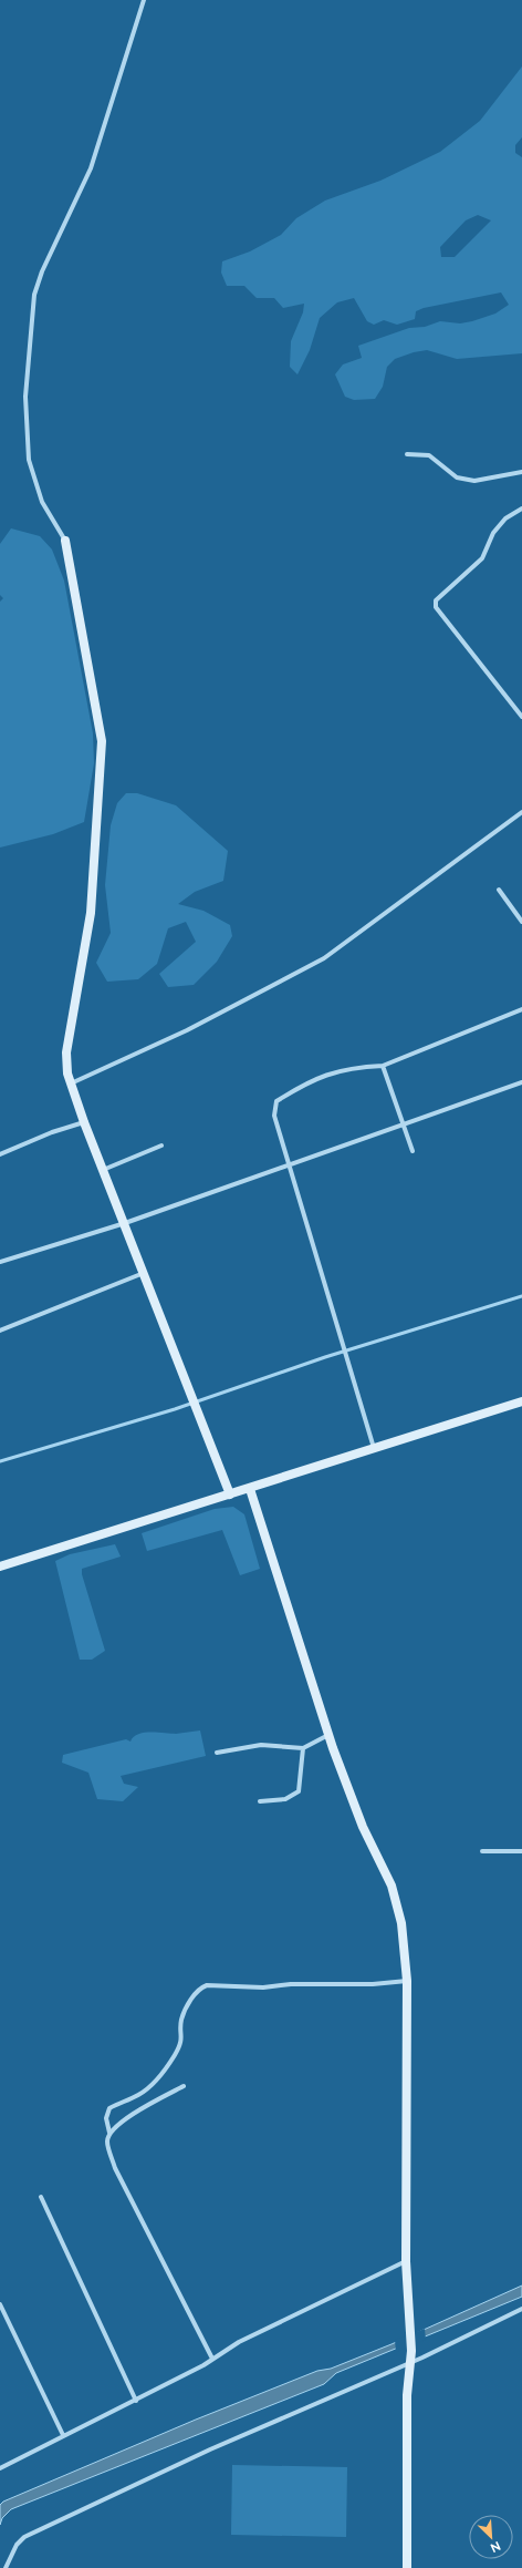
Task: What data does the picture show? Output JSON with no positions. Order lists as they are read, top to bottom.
{
  "north": "bottom right"
}
